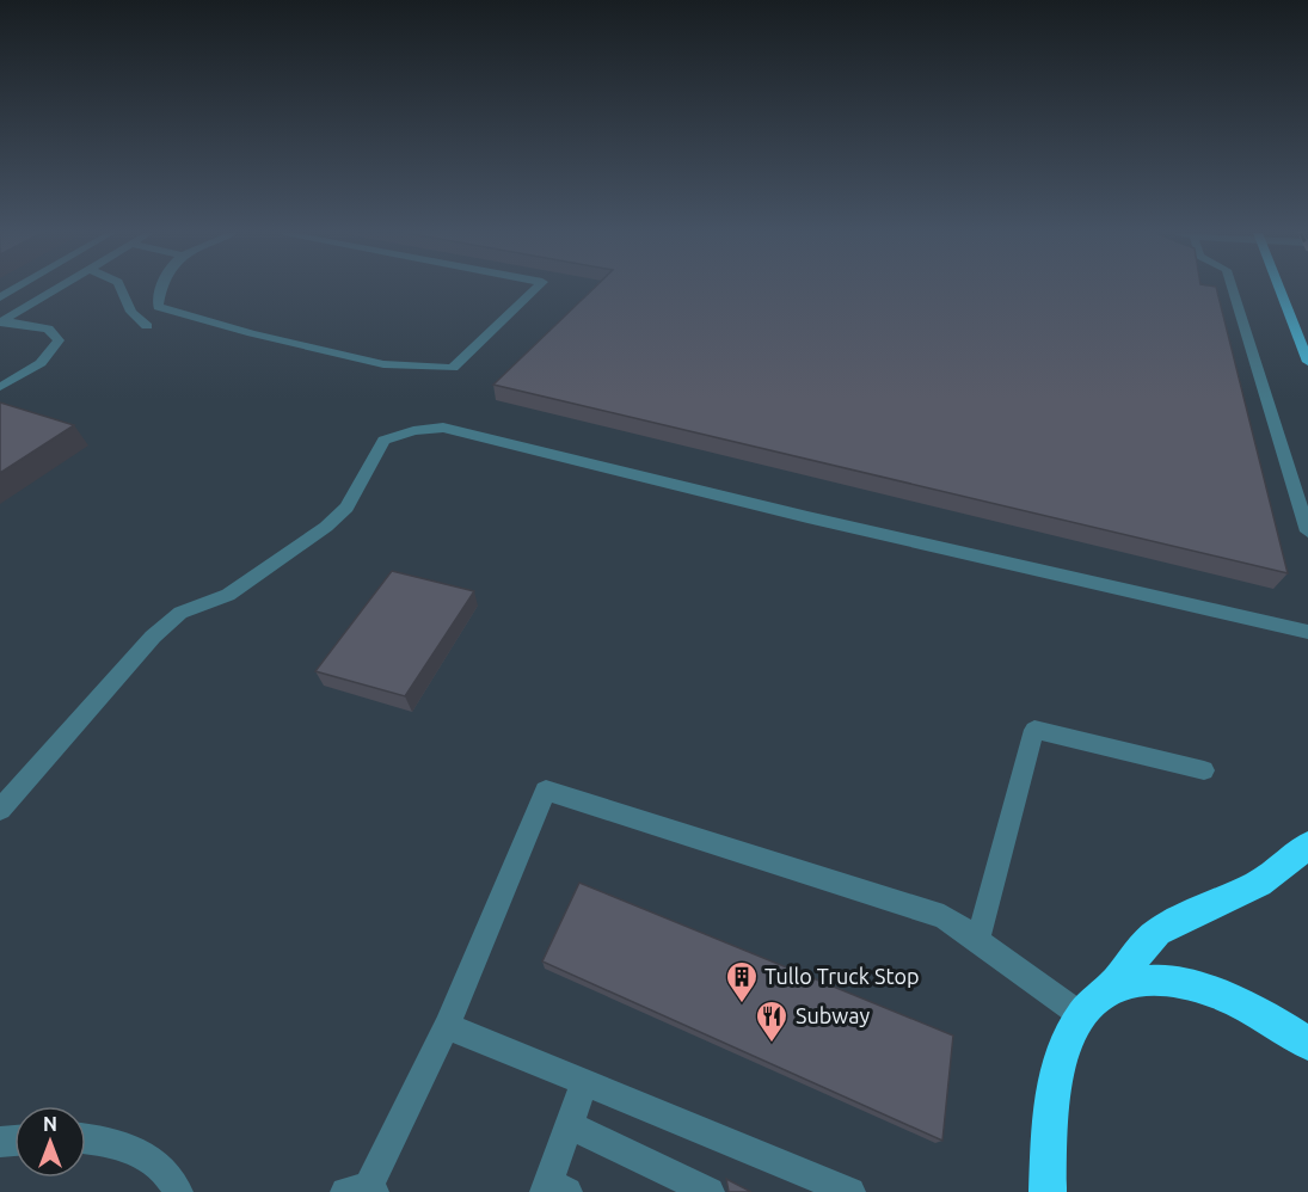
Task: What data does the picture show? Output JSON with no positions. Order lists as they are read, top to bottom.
{
  "places": {
    "building": ["Tullo Truck Stop"],
    "restaurant": ["Subway"]
  },
  "north": "top"
}
